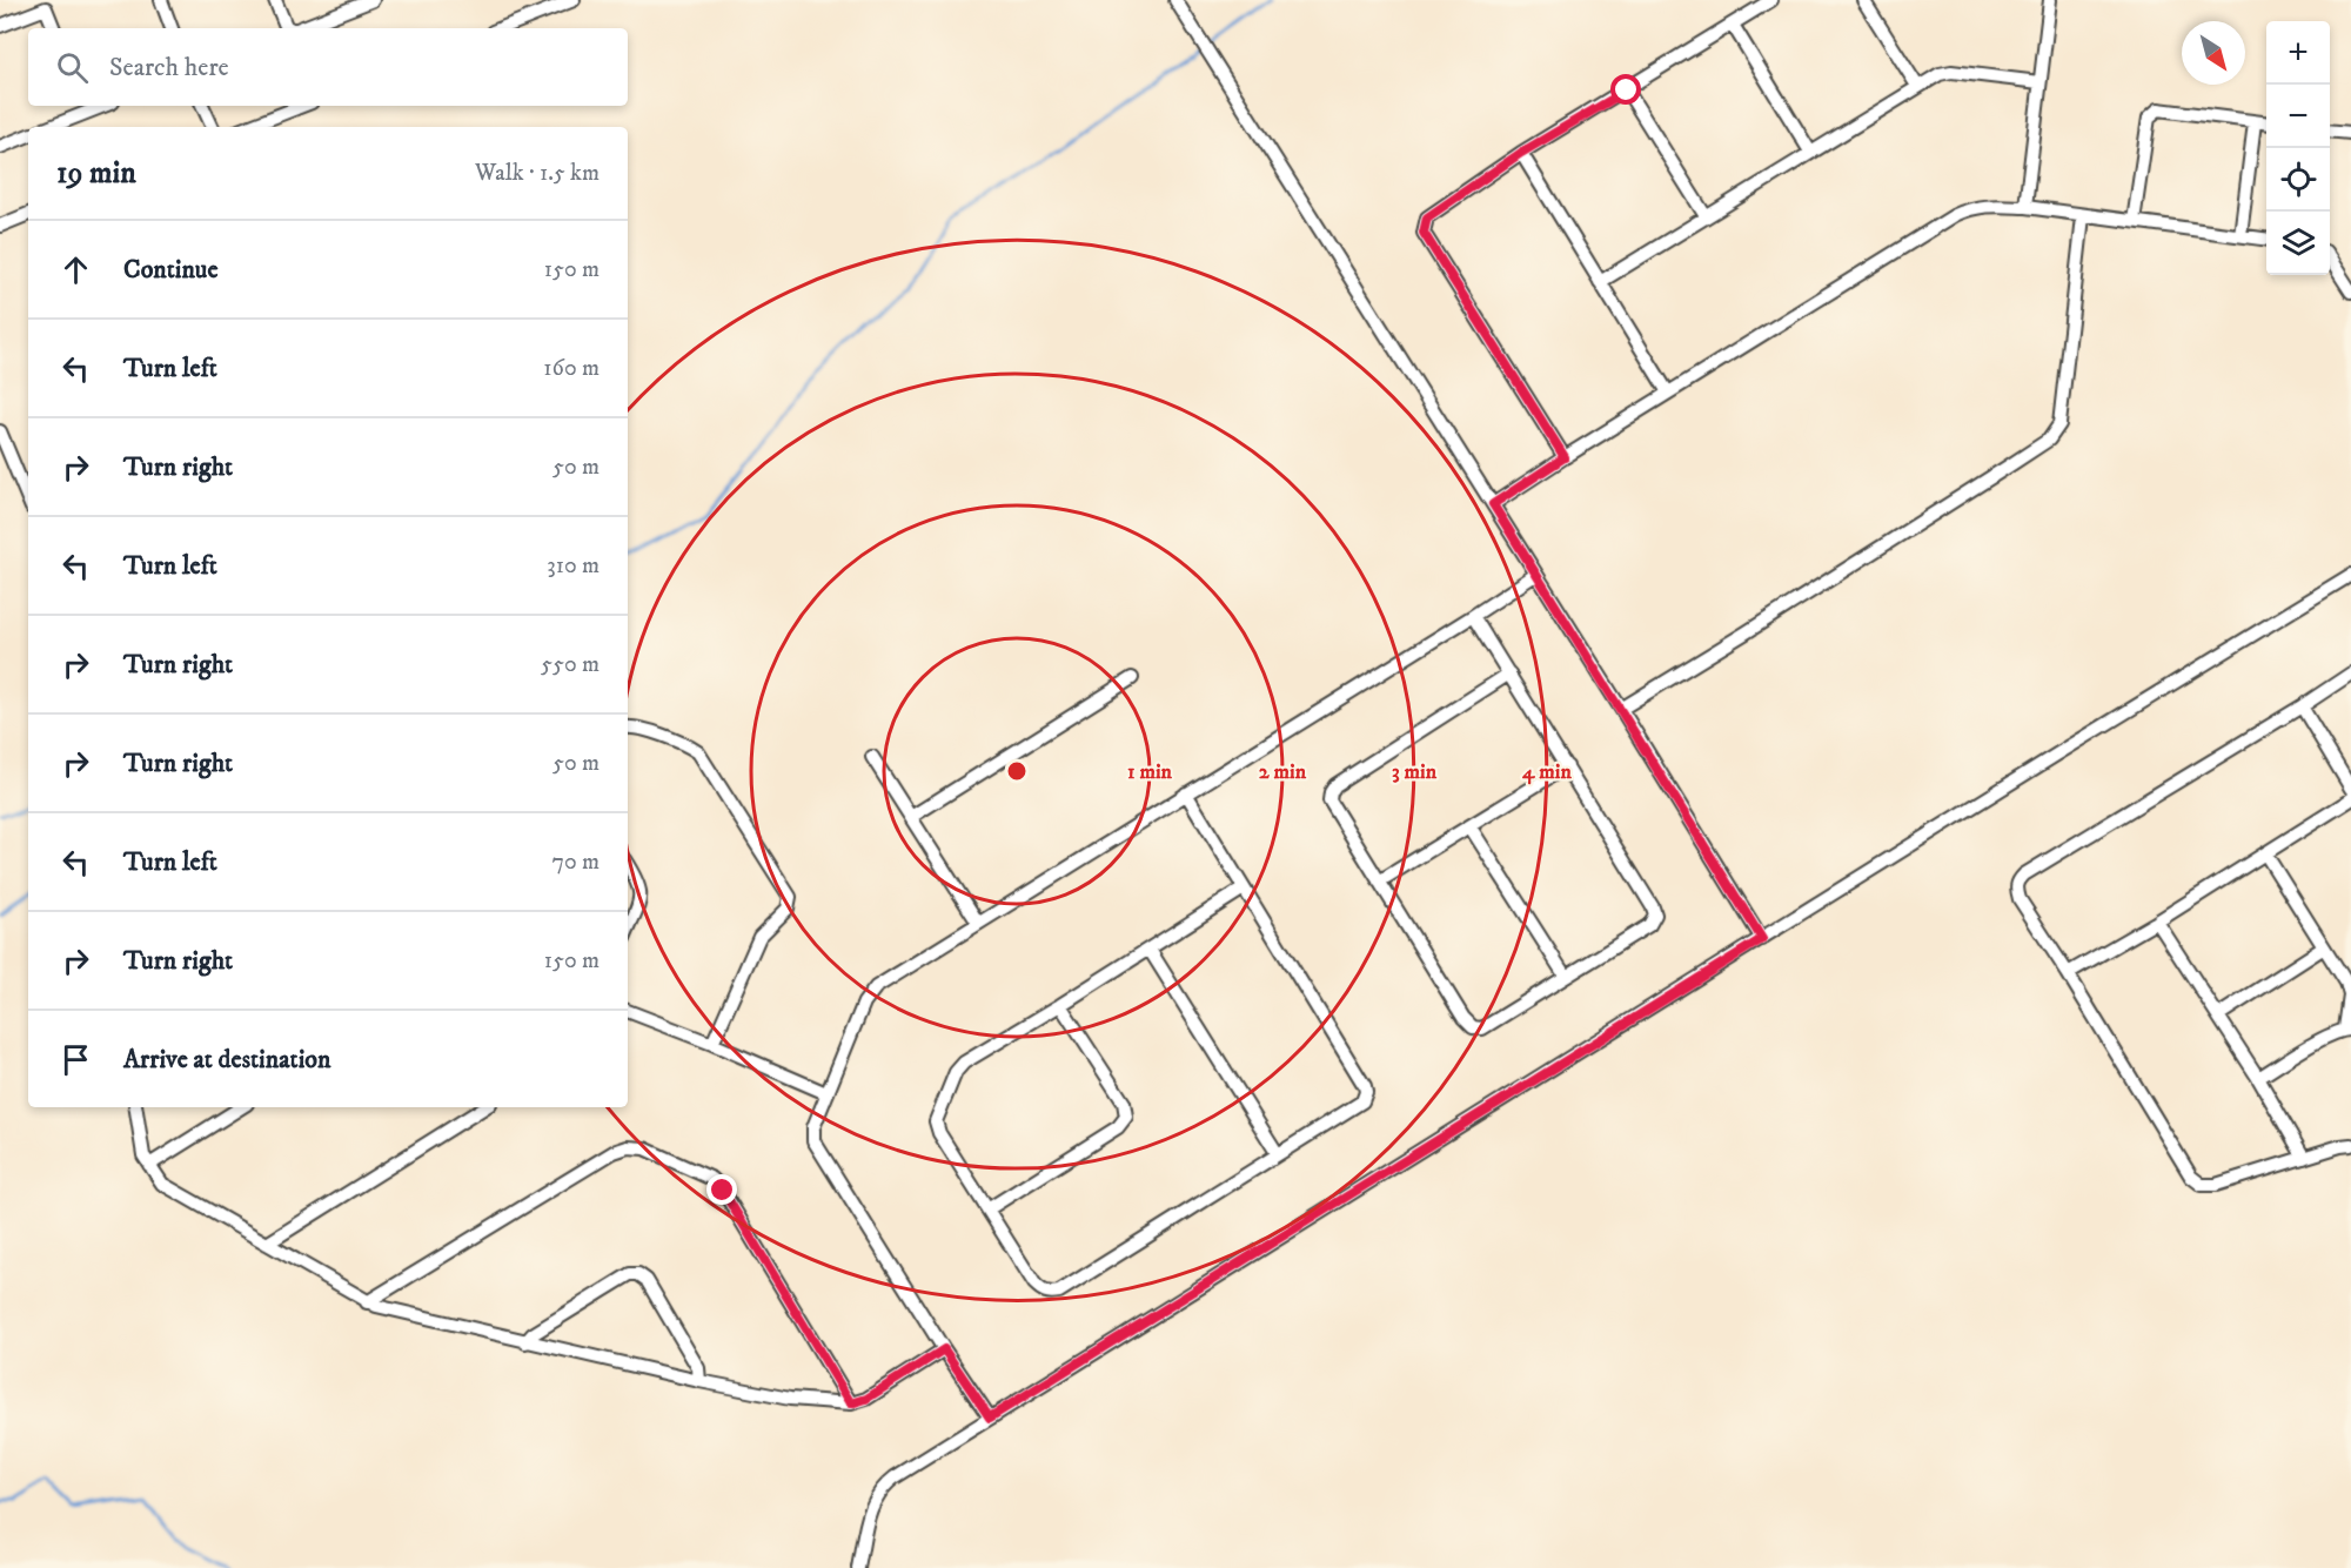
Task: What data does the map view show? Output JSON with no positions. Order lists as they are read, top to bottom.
{
  "north": "bottom right",
  "page": {
    "map_buttons": ["+", "−"],
    "search": "Search here",
    "heading": ["19 min", "Walk · 1.5 km"],
    "list": [
      ["Continue", "150 m"],
      ["Turn left", "160 m"],
      ["Turn right", "50 m"],
      ["Turn left", "310 m"],
      ["Turn right", "550 m"],
      ["Turn right", "50 m"],
      ["Turn left", "70 m"],
      ["Turn right", "150 m"],
      "Arrive at destination"
    ]
  },
  "rings": [
    "1 min",
    "2 min",
    "3 min",
    "4 min"
  ]
}
